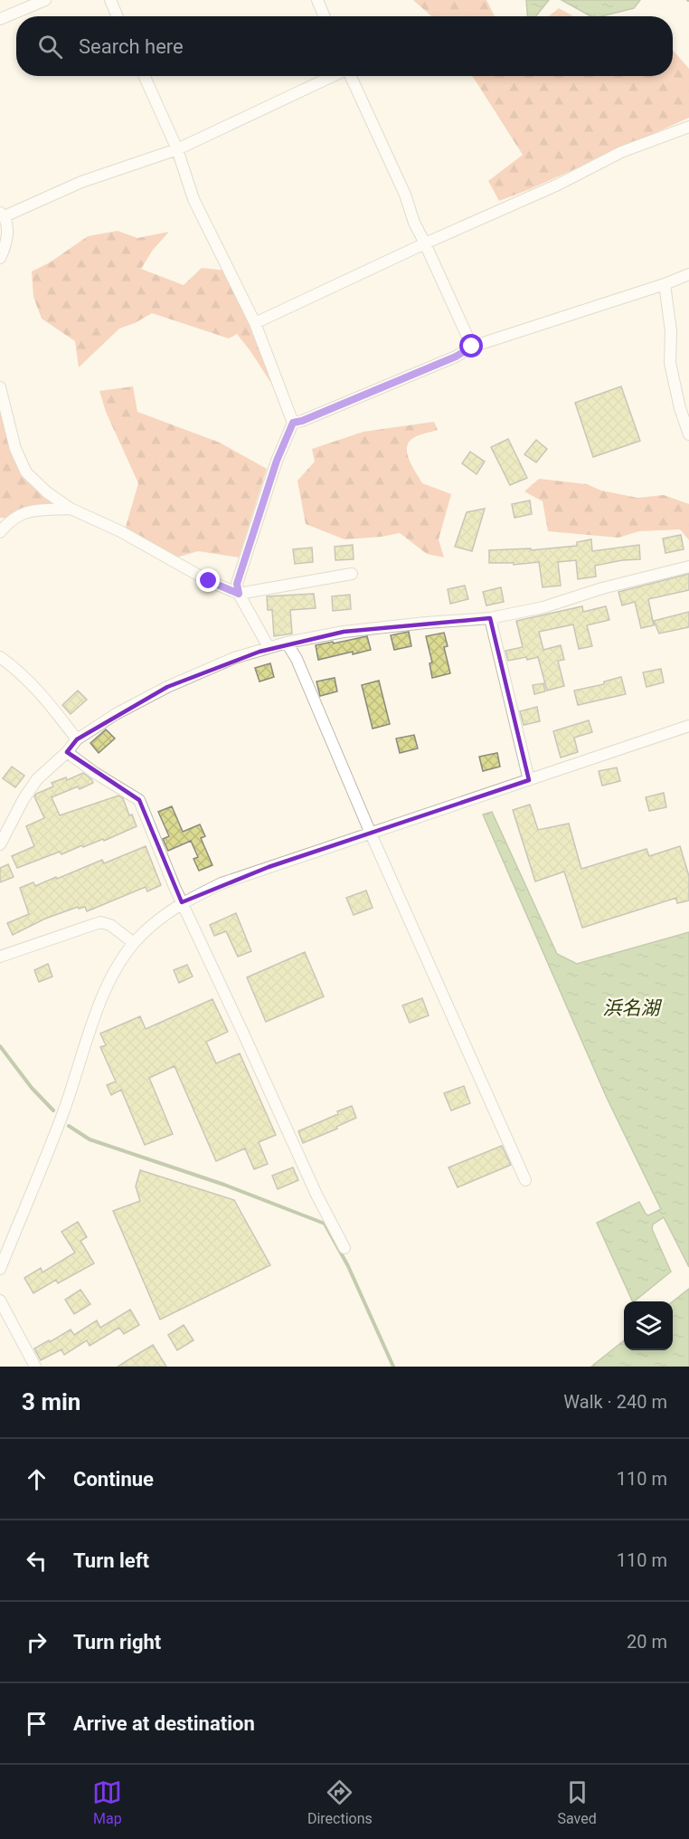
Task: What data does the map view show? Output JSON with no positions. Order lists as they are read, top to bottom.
{
  "water": ["浜名湖"],
  "page": {
    "search": "Search here",
    "heading": ["3 min", "Walk · 240 m"],
    "list": [
      ["Continue", "110 m"],
      ["Turn left", "110 m"],
      ["Turn right", "20 m"],
      "Arrive at destination"
    ],
    "nav": ["Map", "Directions", "Saved"]
  }
}
